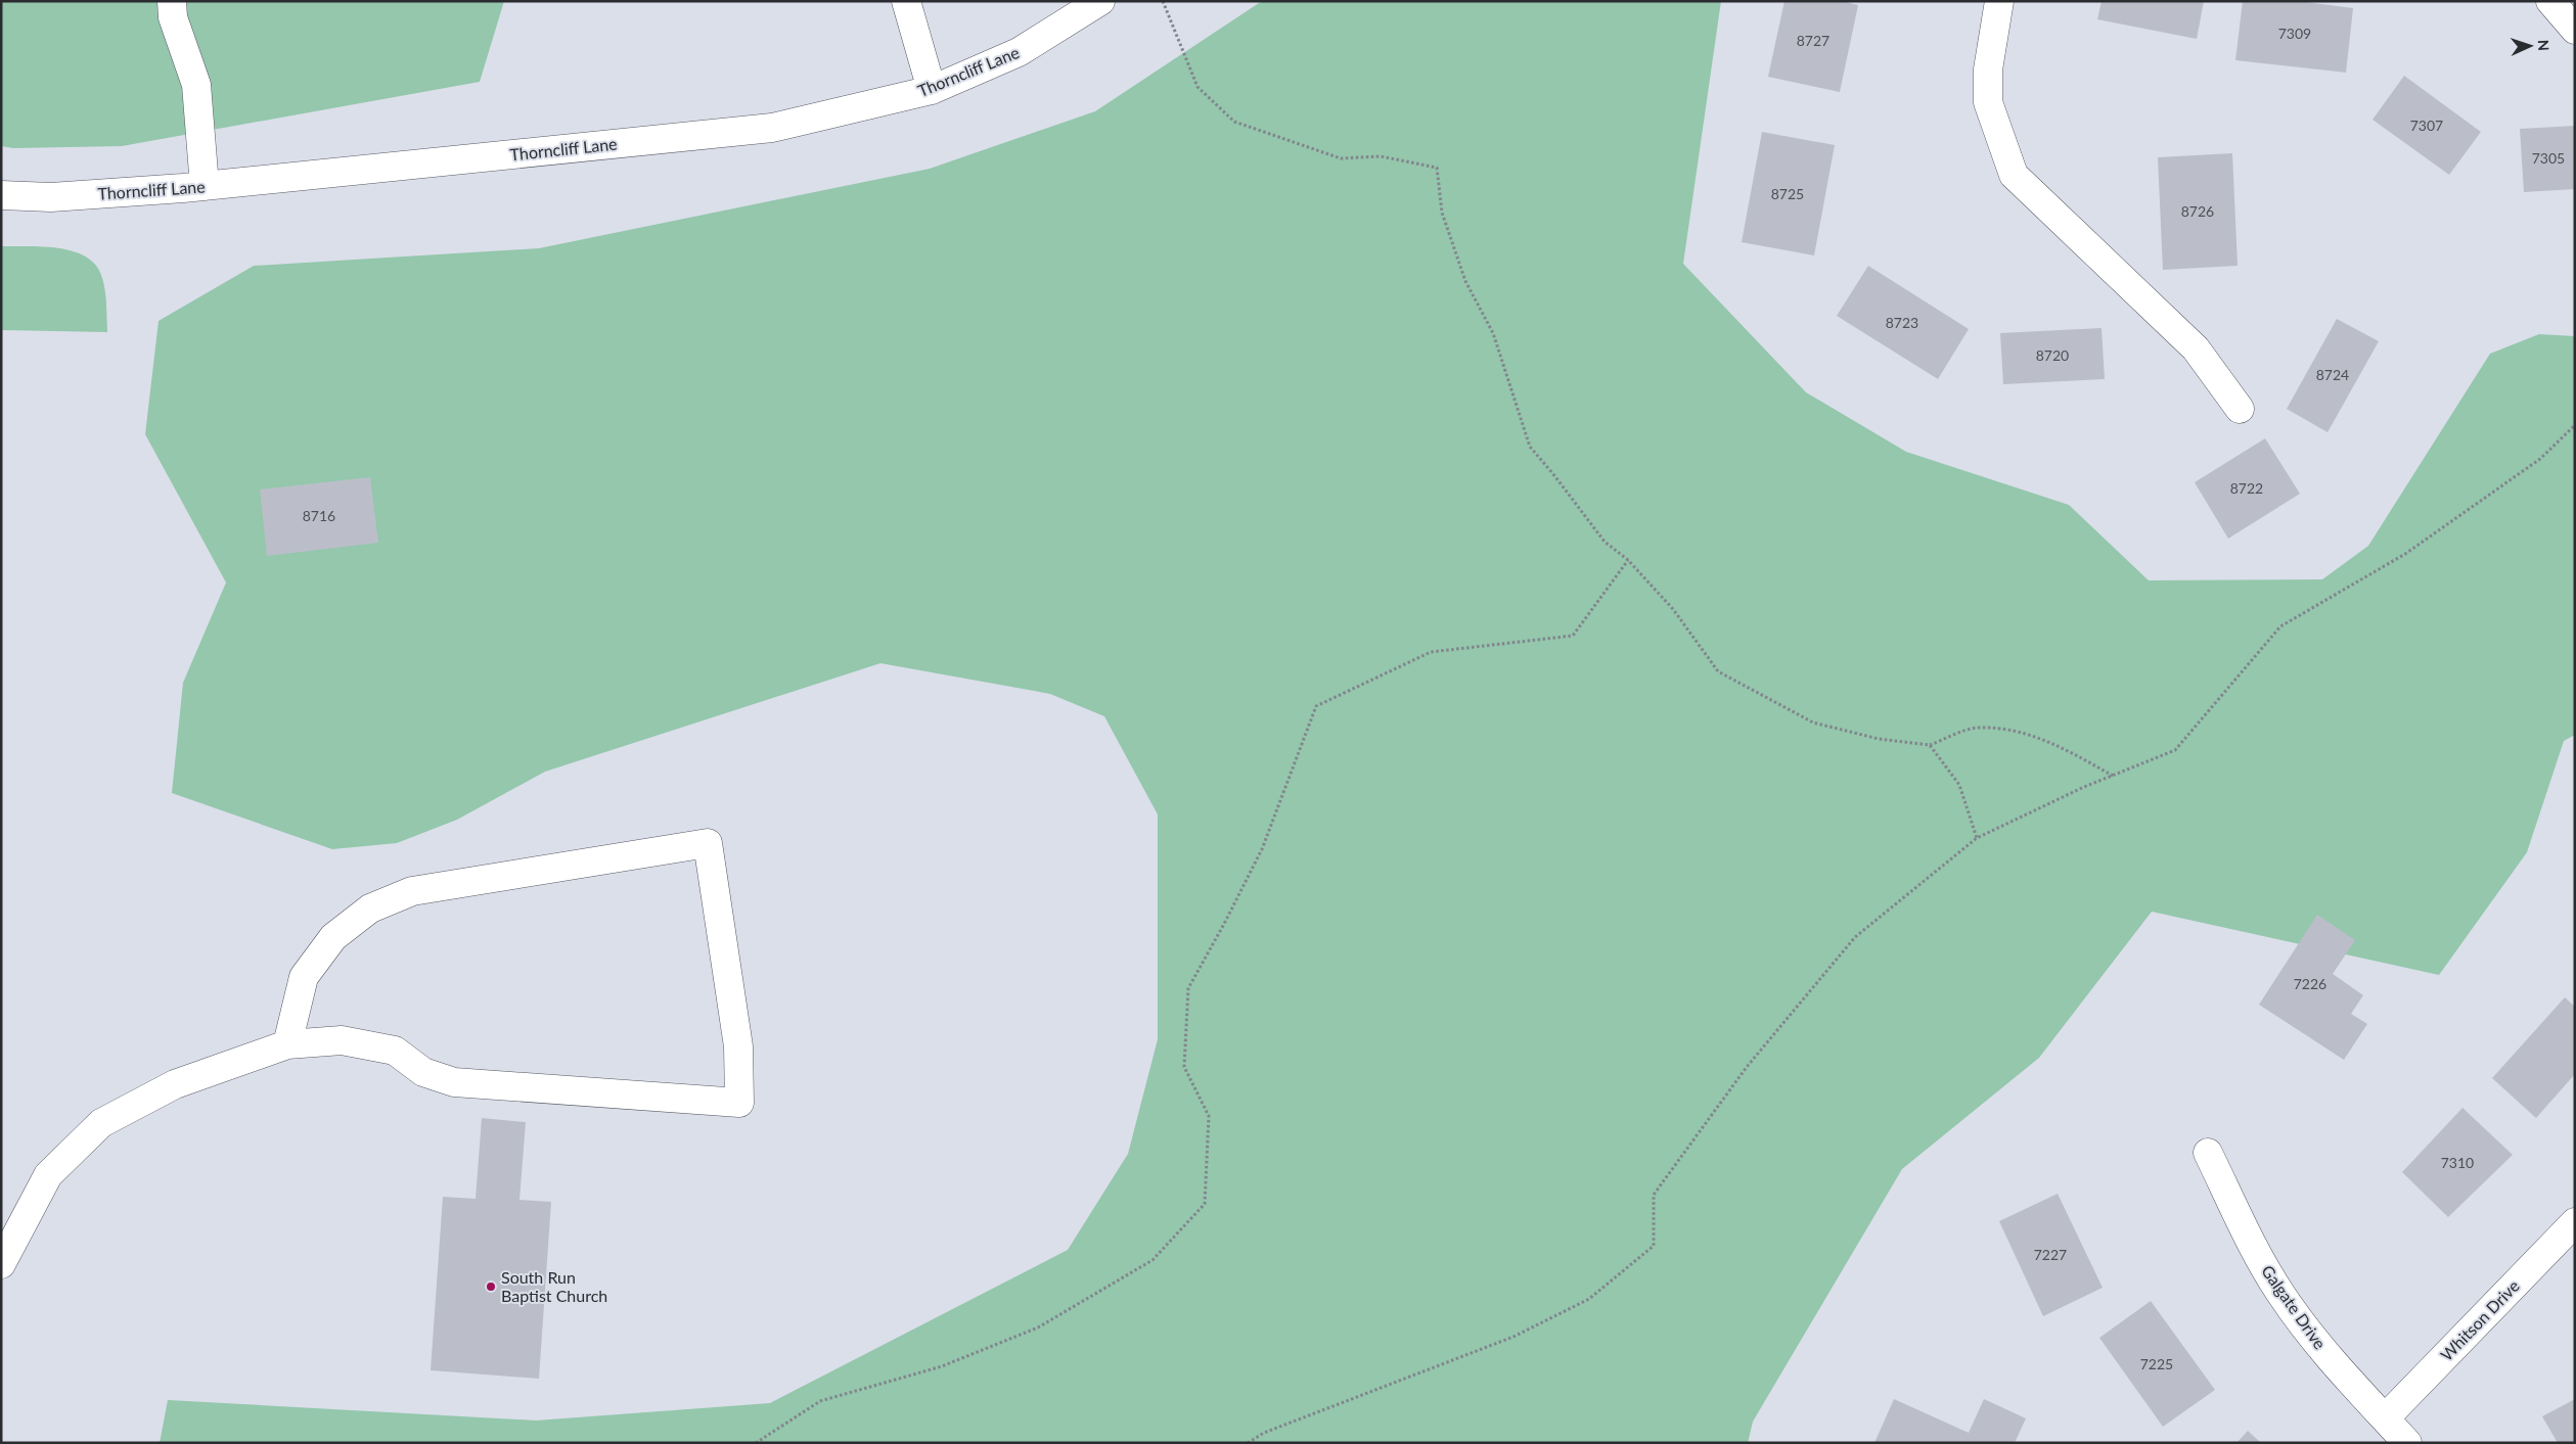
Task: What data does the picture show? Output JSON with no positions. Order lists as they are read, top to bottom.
{
  "streets": {
    "street": ["Thorncliff Lane", "Galgate Drive", "Whitson Drive"]
  },
  "crossings": [
    ["Galgate Drive", "Whitson Drive"]
  ],
  "places": ["South Run Baptist Church"],
  "house_numbers": [
    "7309",
    "8727",
    "7307",
    "7305",
    "8725",
    "8726",
    "8723",
    "8720",
    "8724",
    "8722",
    "8716",
    "7226",
    "7310",
    "7227",
    "7225"
  ],
  "north": "right"
}
